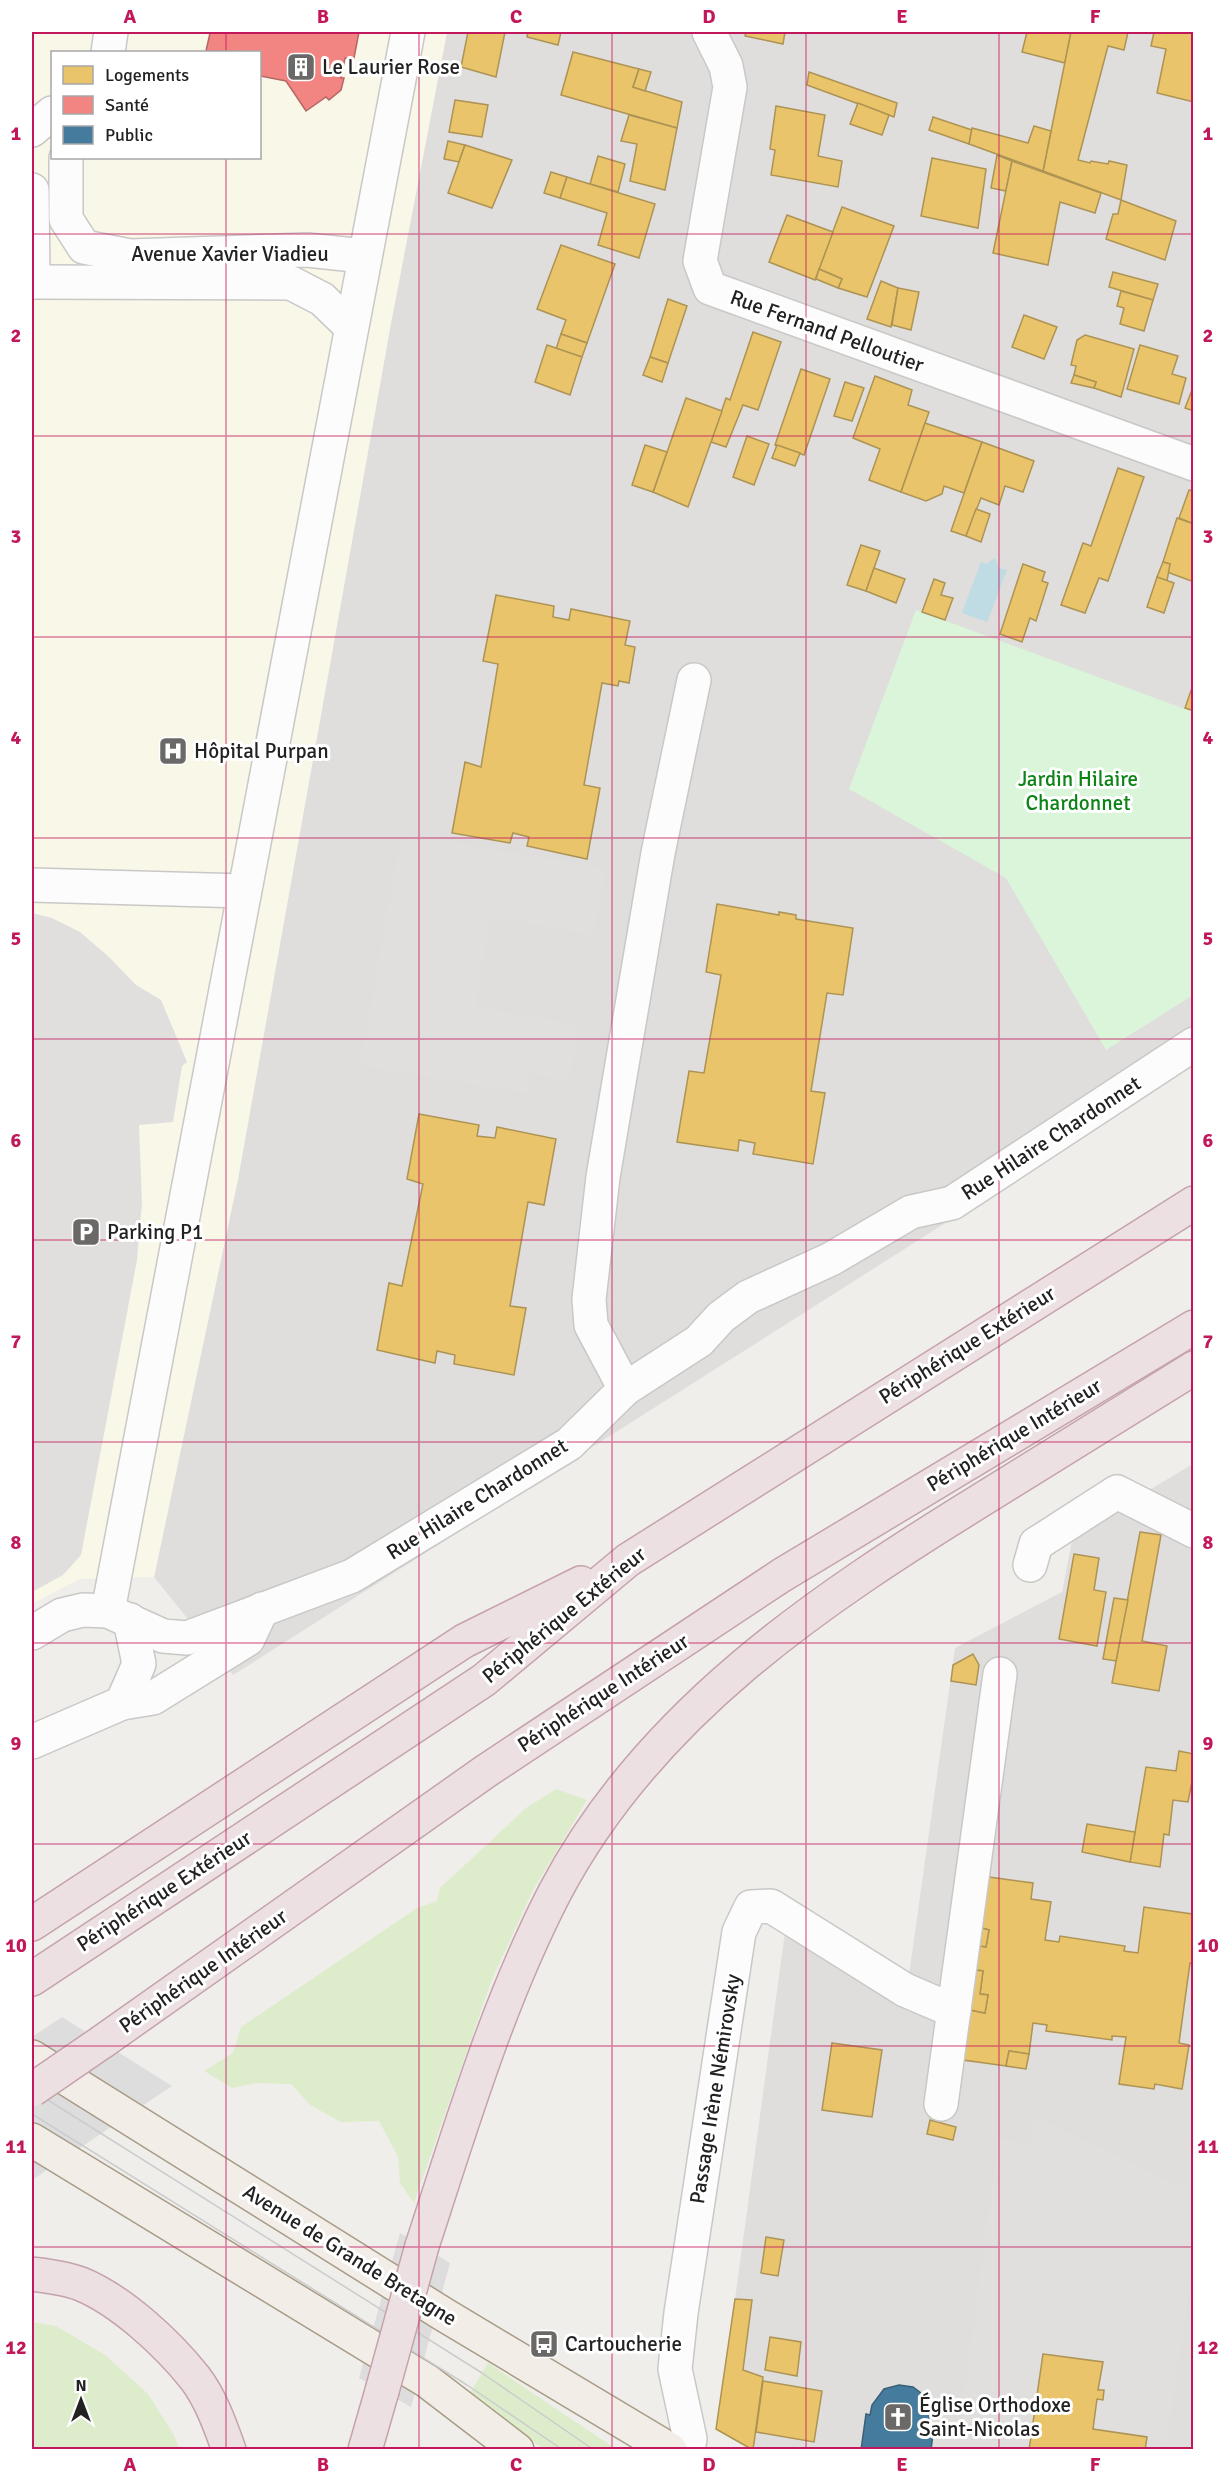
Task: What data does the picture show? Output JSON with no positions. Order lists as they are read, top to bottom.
{
  "streets": {
    "highway": ["Périphérique Extérieur", "Périphérique Intérieur"],
    "main road": ["Avenue de Grande Bretagne"],
    "street": [
      "Avenue Xavier Viadieu",
      "Rue Fernand Pelloutier",
      "Rue Hilaire Chardonnet",
      "Passage Irène Némirovsky"
    ]
  },
  "parks": ["Jardin Hilaire Chardonnet"],
  "places": {
    "building": ["Le Laurier Rose"],
    "hospital": ["Hôpital Purpan"],
    "parking": ["Parking P1"],
    "bus stop": ["Cartoucherie"],
    "church": ["Église Orthodoxe Saint-Nicolas"]
  },
  "legend": ["Logements", "Santé", "Public"],
  "north": "top",
  "grid": {
    "columns": [
      "A",
      "B",
      "C",
      "D",
      "E",
      "F"
    ],
    "rows": [
      "1",
      "2",
      "3",
      "4",
      "5",
      "6",
      "7",
      "8",
      "9",
      "10",
      "11",
      "12"
    ]
  }
}
